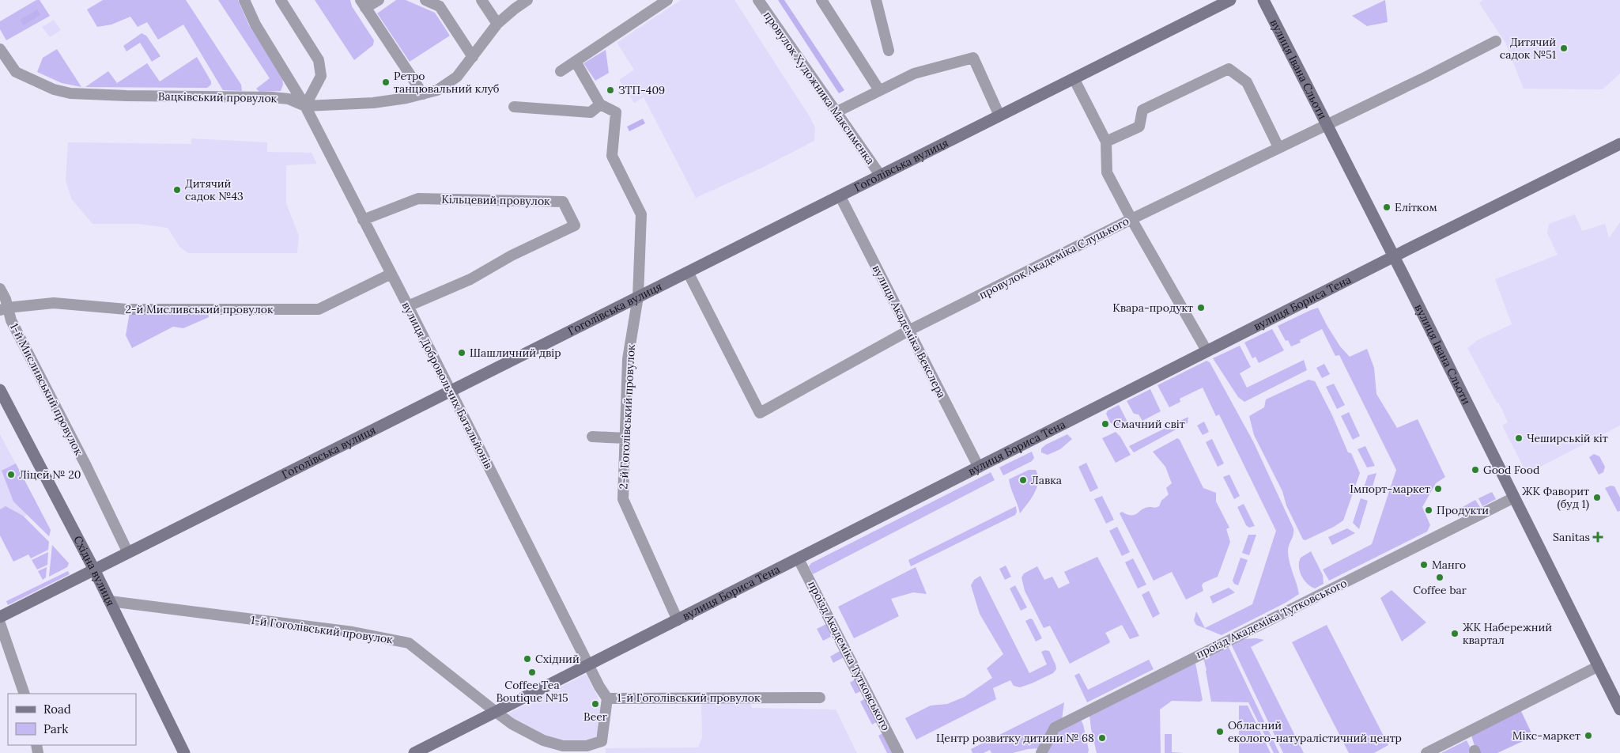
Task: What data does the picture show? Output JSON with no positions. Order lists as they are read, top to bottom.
{
  "streets": {
    "street": [
      "вулиця Івана Сльоти",
      "провулок Художника Максименка",
      "Вацківський провулок",
      "Гоголівська вулиця",
      "Кільцевий провулок",
      "провулок Академіка Слуцького",
      "вулиця Бориса Тена",
      "2-й Мисливський провулок",
      "вулиця Академіка Векслера",
      "вулиця Добровольчих Батальйонів",
      "1-й Мисливський провулок",
      "2-й Гоголівський провулок",
      "Східна вулиця",
      "проїзд Академіка Тутковського",
      "1-й Гоголівський провулок"
    ]
  },
  "crossings": [
    ["вулиця Івана Сльоти", "провулок Академіка Слуцького"],
    ["вулиця Івана Сльоти", "вулиця Бориса Тена"],
    ["вулиця Івана Сльоти", "проїзд Академіка Тутковського"],
    ["провулок Художника Максименка", "Гоголівська вулиця"],
    ["Вацківський провулок", "вулиця Добровольчих Батальйонів"],
    ["Гоголівська вулиця", "провулок Академіка Слуцького"],
    ["Гоголівська вулиця", "вулиця Академіка Векслера"],
    ["Гоголівська вулиця", "вулиця Добровольчих Батальйонів"],
    ["Гоголівська вулиця", "1-й Мисливський провулок"],
    ["Гоголівська вулиця", "2-й Гоголівський провулок"],
    ["Гоголівська вулиця", "Східна вулиця"],
    ["Кільцевий провулок", "вулиця Добровольчих Батальйонів"],
    ["провулок Академіка Слуцького", "вулиця Академіка Векслера"],
    ["вулиця Бориса Тена", "вулиця Академіка Векслера"],
    ["вулиця Бориса Тена", "вулиця Добровольчих Батальйонів"],
    ["вулиця Бориса Тена", "2-й Гоголівський провулок"],
    ["вулиця Бориса Тена", "проїзд Академіка Тутковського"],
    ["вулиця Бориса Тена", "1-й Гоголівський провулок"],
    ["2-й Мисливський провулок", "вулиця Добровольчих Батальйонів"],
    ["2-й Мисливський провулок", "1-й Мисливський провулок"],
    ["вулиця Добровольчих Батальйонів", "1-й Гоголівський провулок"],
    ["Східна вулиця", "1-й Гоголівський провулок"]
  ],
  "places": {
    "other": [
      "Дитячий садок №51",
      "Ретро танцювальний клуб",
      "ЗТП-409",
      "Дитячий садок №43",
      "Елітком",
      "Квара-продукт",
      "Шашличний двір",
      "Смачний світ",
      "Чеширськiй кiт",
      "Good Food",
      "Ліцей № 20",
      "Лавка",
      "Імпорт-маркет",
      "ЖК Фаворит (буд 1)",
      "Продукти",
      "Манго",
      "Coffee bar",
      "ЖК Набережний квартал",
      "Східний",
      "Coffee Tea Boutique №15",
      "Beer",
      "Обласний еколого-натуралістичний центр",
      "Мікс-маркет",
      "Центр розвитку дитини № 68"
    ],
    "health": ["Sanitas"]
  },
  "legend": ["Road", "Park"]
}
